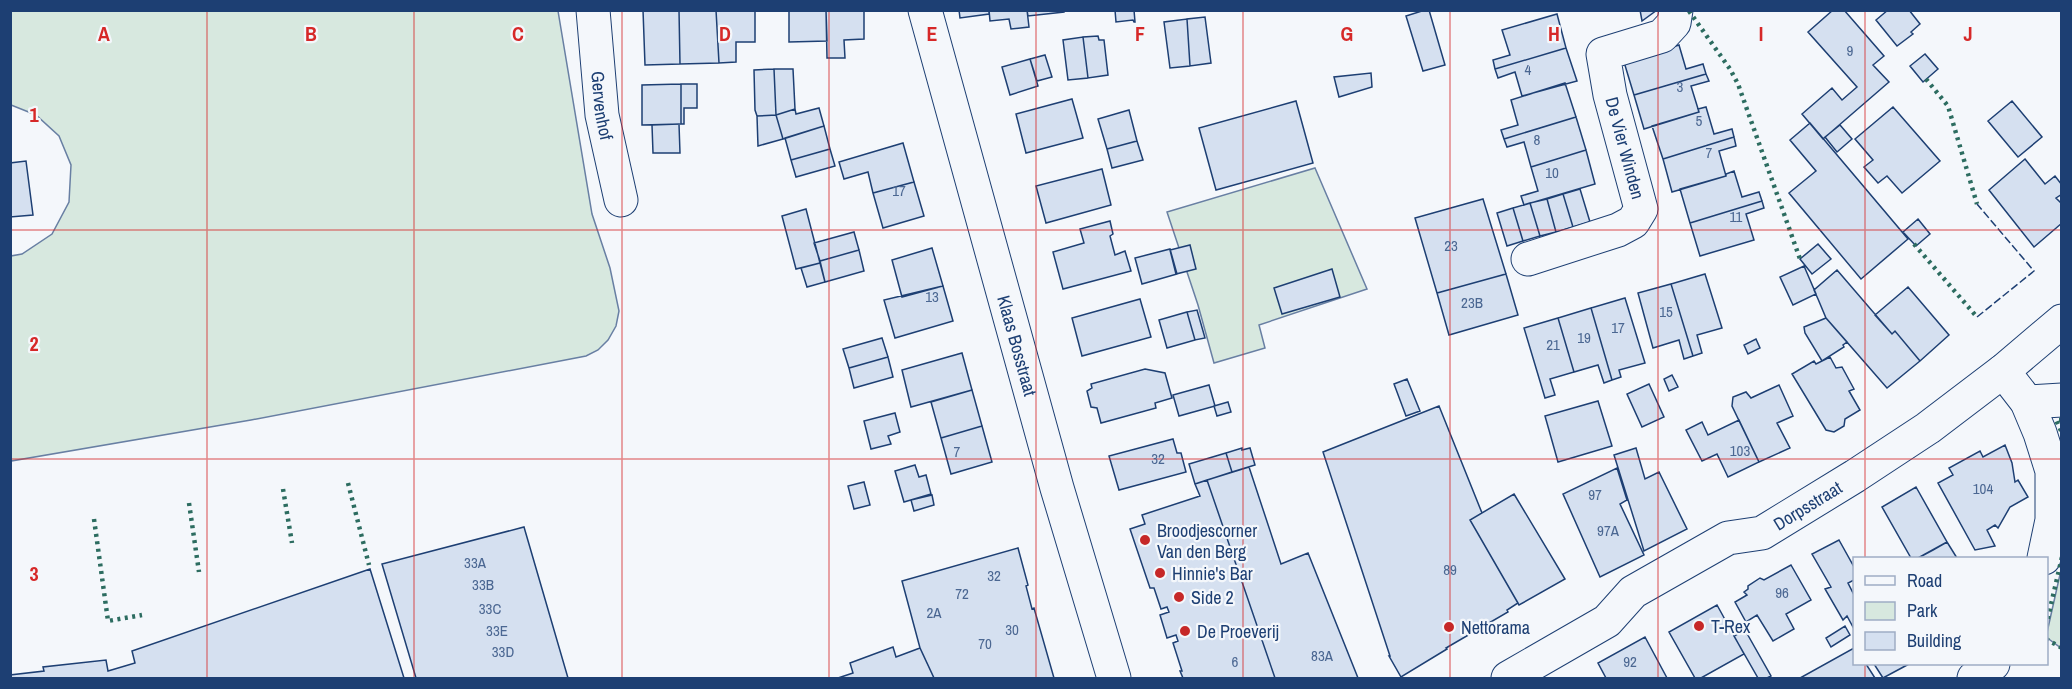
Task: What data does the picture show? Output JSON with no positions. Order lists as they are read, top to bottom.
{
  "streets": {
    "street": [
      "Gervenhof",
      "De Vier Winden",
      "Klaas Bosstraat",
      "Dorpsstraat"
    ]
  },
  "places": [
    "Broodjescorner Van den Berg",
    "Hinnie's Bar",
    "Side 2",
    "T-Rex",
    "Nettorama",
    "De Proeverij"
  ],
  "house_numbers": [
    "9",
    "4",
    "3",
    "5",
    "8",
    "7",
    "10",
    "17",
    "11",
    "23",
    "13",
    "23B",
    "15",
    "17",
    "19",
    "21",
    "103",
    "7",
    "32",
    "104",
    "97",
    "97A",
    "33A",
    "89",
    "32",
    "33B",
    "96",
    "72",
    "33C",
    "2A",
    "30",
    "33E",
    "70",
    "33D",
    "83A",
    "6",
    "92"
  ],
  "legend": ["Road", "Park", "Building"],
  "grid": {
    "columns": [
      "A",
      "B",
      "C",
      "D",
      "E",
      "F",
      "G",
      "H",
      "I",
      "J"
    ],
    "rows": ["1", "2", "3"]
  }
}
